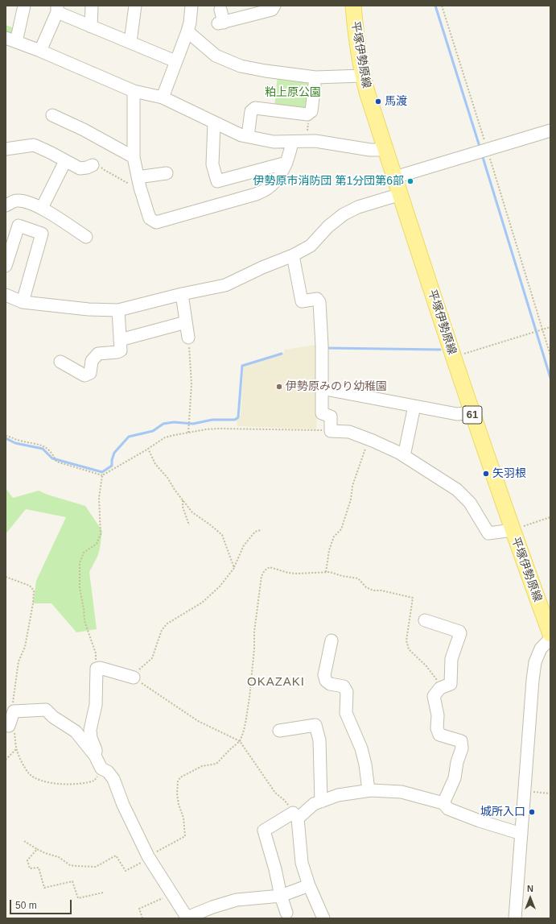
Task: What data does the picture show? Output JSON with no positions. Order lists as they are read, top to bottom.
{
  "streets": {
    "main road": ["平塚伊勢原線", "61"]
  },
  "districts": ["OKAZAKI"],
  "parks": ["粕上原公園"],
  "places": [
    "馬渡",
    "伊勢原市消防団 第1分団第6部",
    "伊勢原みのり幼稚園",
    "矢羽根",
    "城所入口"
  ],
  "scale_bar": "50 m",
  "north": "top"
}
